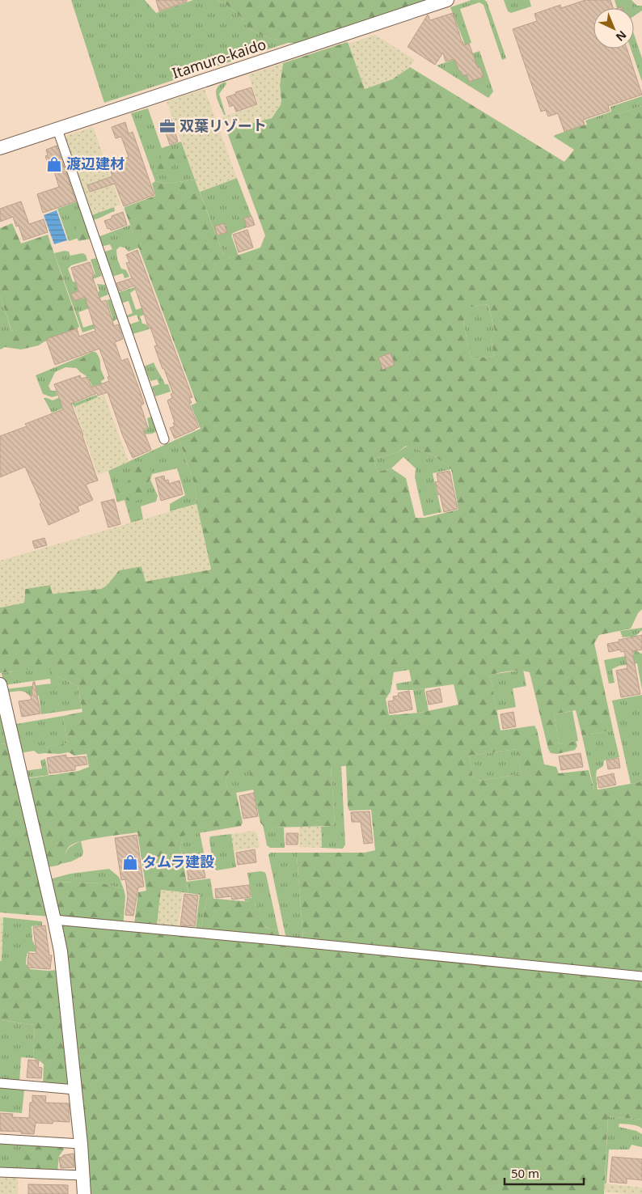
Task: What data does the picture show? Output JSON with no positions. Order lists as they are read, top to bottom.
{
  "streets": {
    "street": ["Itamuro-kaido"]
  },
  "places": {
    "office": ["双葉リゾート"],
    "shop": ["渡辺建材", "タムラ建設"]
  },
  "scale_bar": "50 m",
  "north": "bottom right"
}
